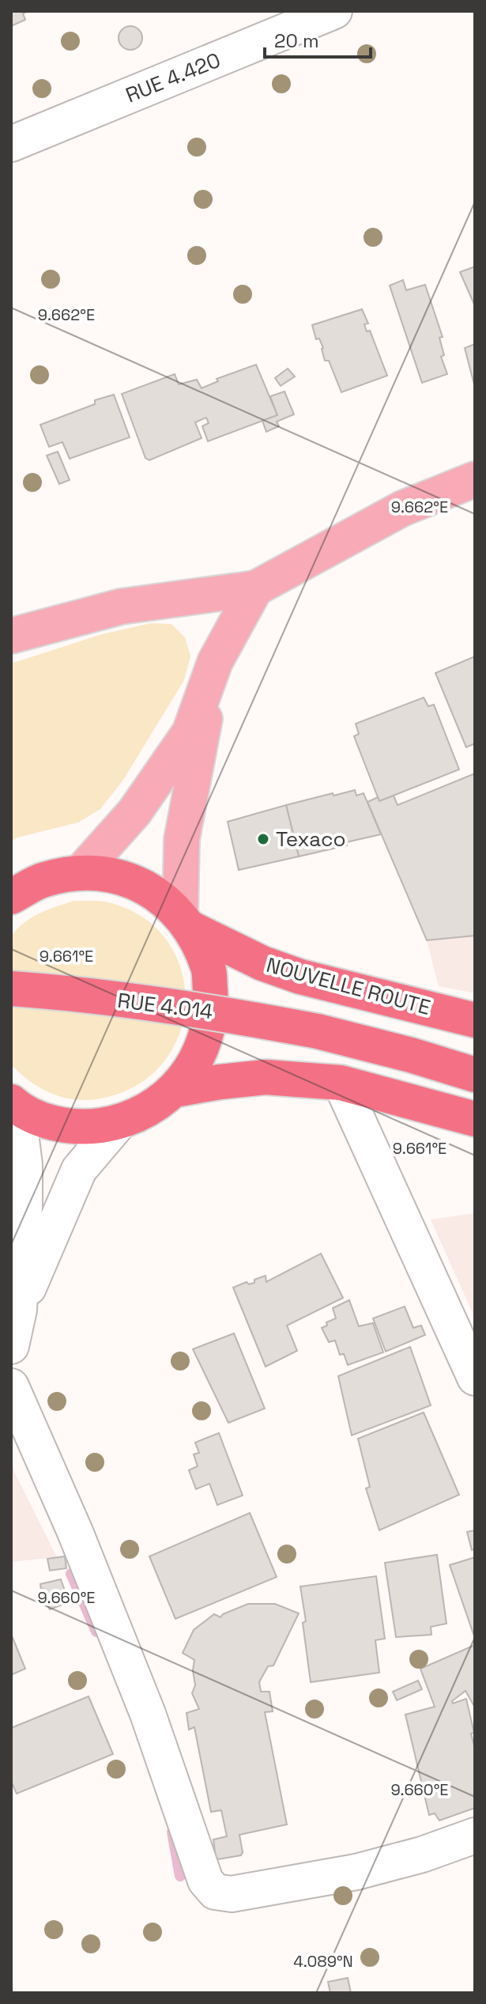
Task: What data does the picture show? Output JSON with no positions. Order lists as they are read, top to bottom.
{
  "streets": {
    "highway": ["NOUVELLE ROUTE", "RUE 4.014"],
    "street": ["RUE 4.420"]
  },
  "places": ["Texaco"],
  "scale_bar": "20 m",
  "coordinates": [
    "9.662°E",
    "9.661°E",
    "9.660°E",
    "4.089°N"
  ]
}
